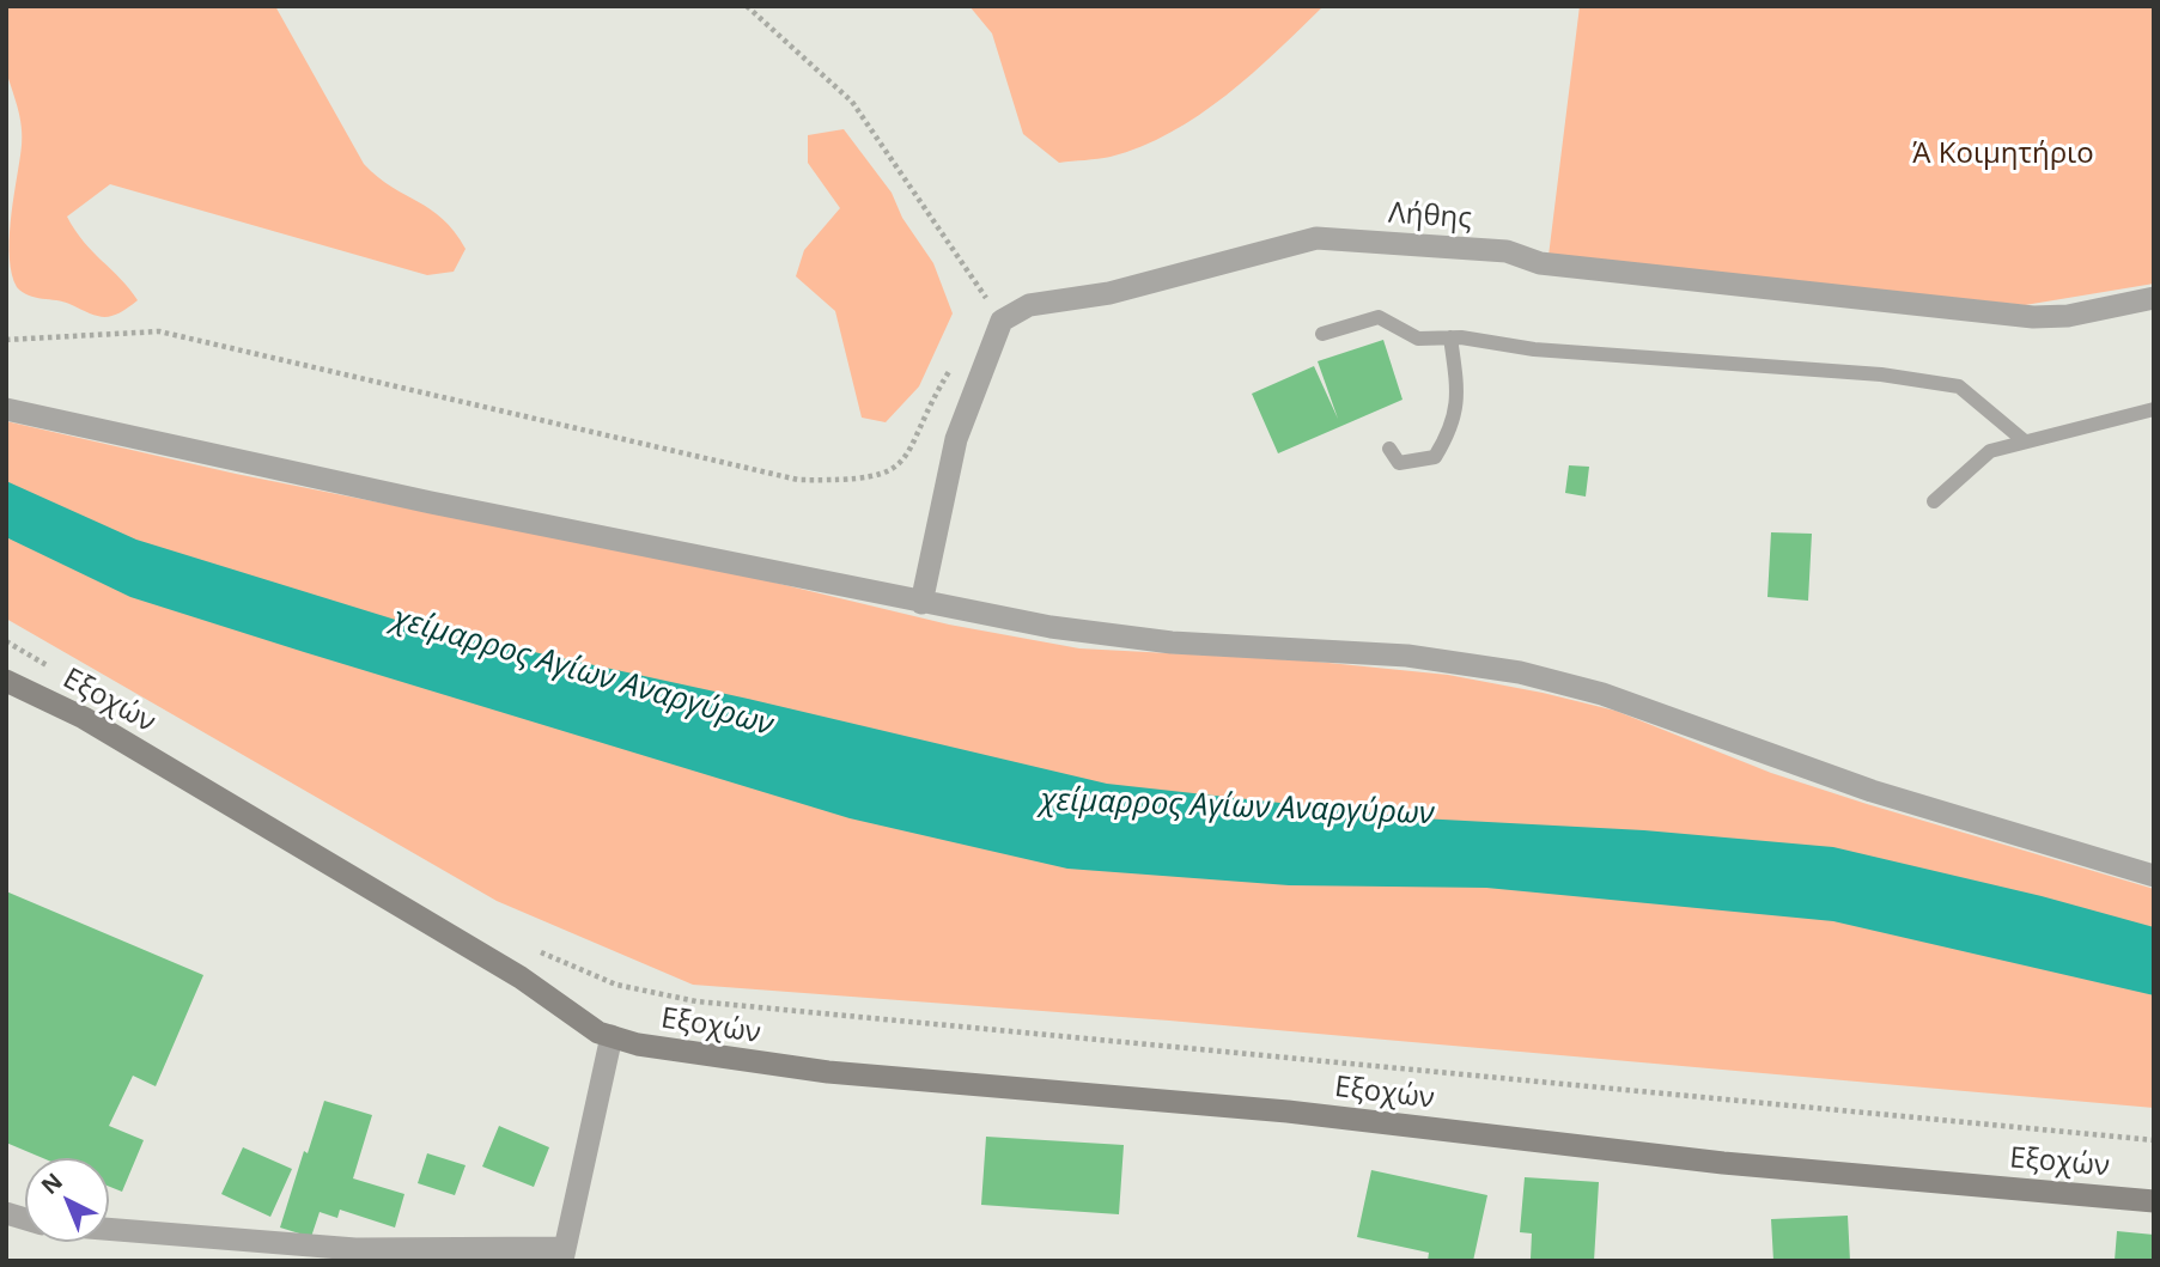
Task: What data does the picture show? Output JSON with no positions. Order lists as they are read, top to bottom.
{
  "streets": {
    "main road": ["Εξοχών"],
    "street": ["Λήθης"]
  },
  "water": ["χείμαρρος Αγίων Αναργύρων"],
  "parks": ["Ά Κοιμητήριο"],
  "north": "top left"
}
